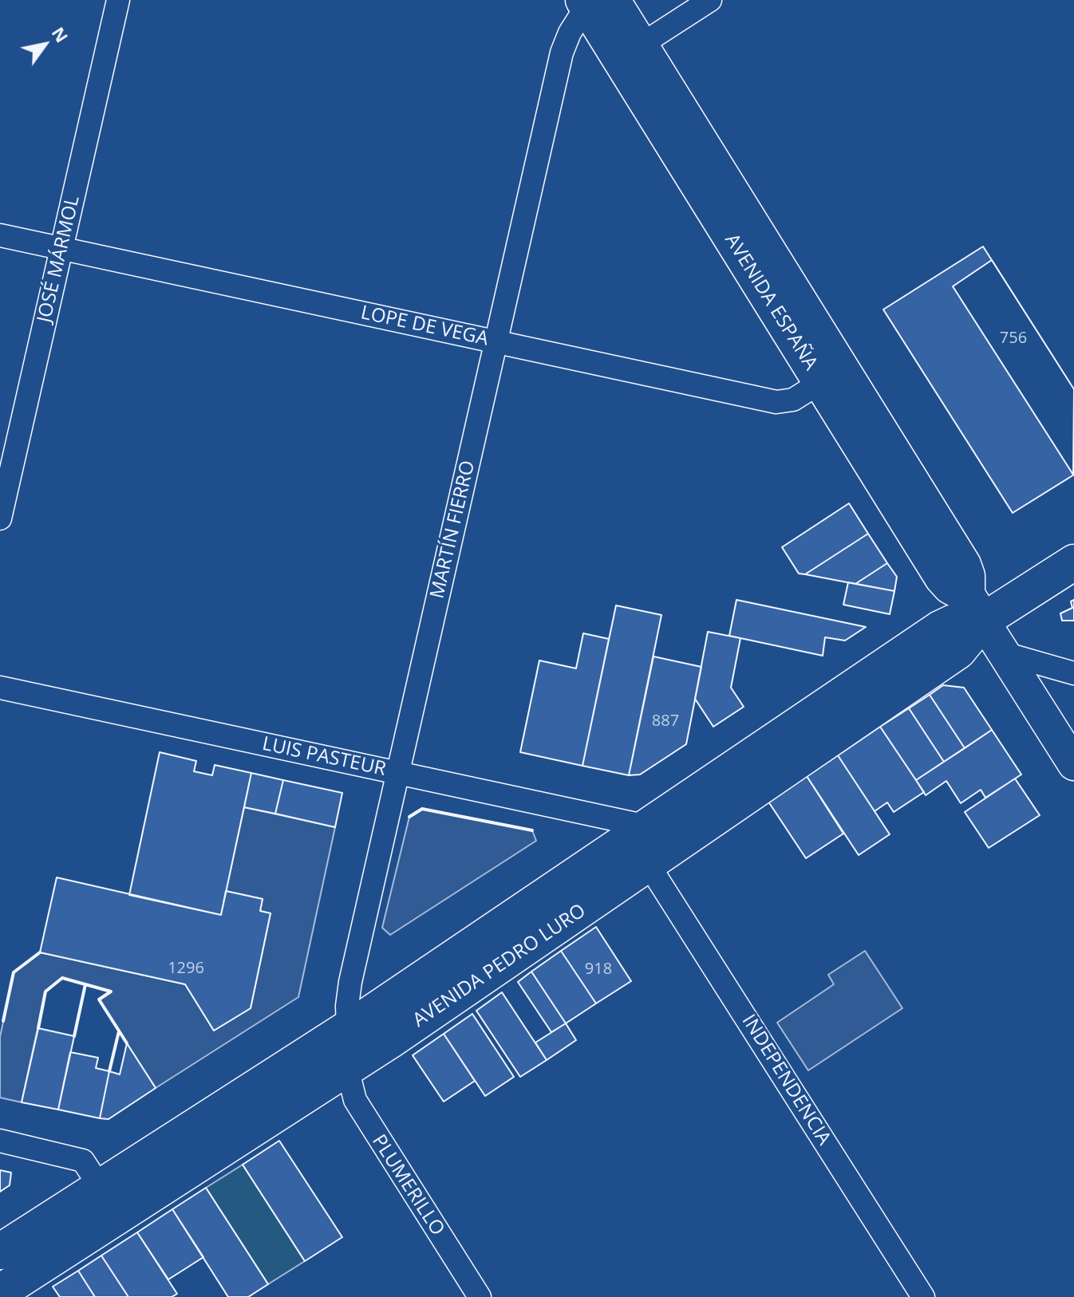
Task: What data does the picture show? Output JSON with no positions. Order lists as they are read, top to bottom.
{
  "streets": {
    "main road": ["AVENIDA ESPAÑA", "AVENIDA PEDRO LURO"],
    "street": [
      "JOSÉ MÁRMOL",
      "LOPE DE VEGA",
      "MARTÍN FIERRO",
      "LUIS PASTEUR",
      "INDEPENDENCIA",
      "PLUMERILLO"
    ]
  },
  "crossings": [
    ["JOSÉ MÁRMOL", "LOPE DE VEGA"],
    ["AVENIDA ESPAÑA", "LOPE DE VEGA"],
    ["AVENIDA ESPAÑA", "MARTÍN FIERRO"],
    ["AVENIDA ESPAÑA", "AVENIDA PEDRO LURO"],
    ["LOPE DE VEGA", "MARTÍN FIERRO"],
    ["MARTÍN FIERRO", "LUIS PASTEUR"],
    ["MARTÍN FIERRO", "AVENIDA PEDRO LURO"],
    ["MARTÍN FIERRO", "PLUMERILLO"],
    ["LUIS PASTEUR", "AVENIDA PEDRO LURO"],
    ["AVENIDA PEDRO LURO", "INDEPENDENCIA"],
    ["AVENIDA PEDRO LURO", "PLUMERILLO"]
  ],
  "house_numbers": [
    "756",
    "887",
    "1296",
    "918"
  ],
  "north": "top right"
}
